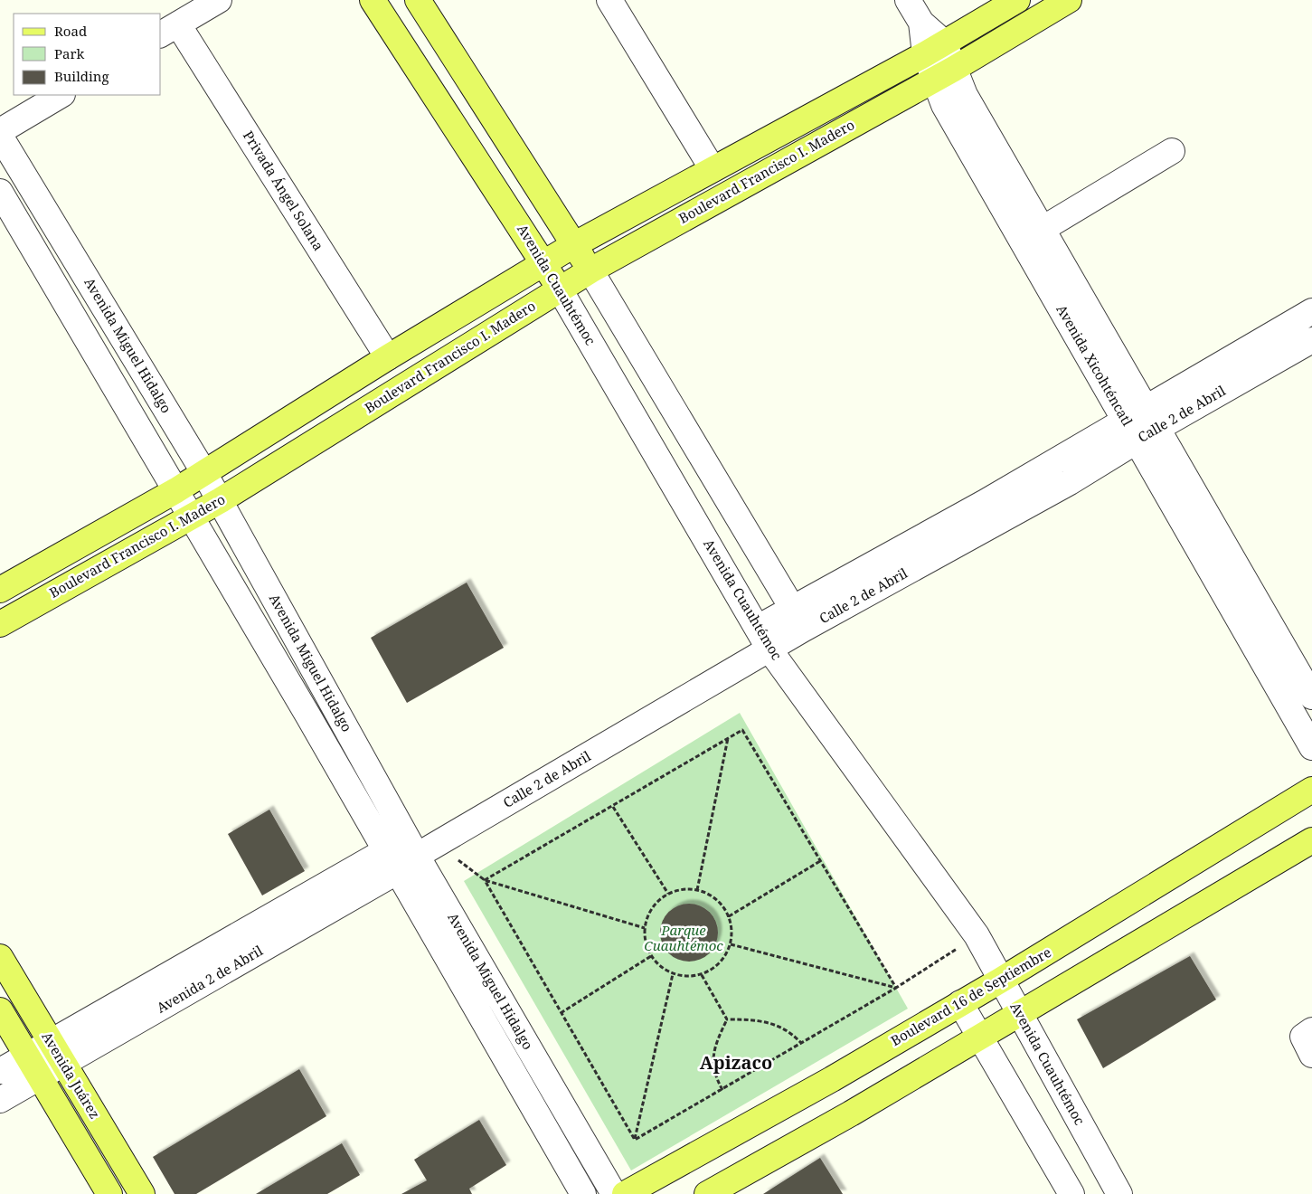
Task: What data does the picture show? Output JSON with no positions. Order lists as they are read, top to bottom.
{
  "streets": {
    "main road": [
      "Boulevard Francisco I. Madero",
      "Avenida Cuauhtémoc",
      "Boulevard 16 de Septiembre",
      "Avenida Juárez"
    ],
    "street": [
      "Privada Ángel Solana",
      "Avenida Miguel Hidalgo",
      "Avenida Xicohténcatl",
      "Calle 2 de Abril",
      "Avenida 2 de Abril"
    ]
  },
  "crossings": [
    ["Boulevard Francisco I. Madero", "Privada Ángel Solana"],
    ["Boulevard Francisco I. Madero", "Avenida Cuauhtémoc"],
    ["Boulevard Francisco I. Madero", "Avenida Miguel Hidalgo"],
    ["Boulevard Francisco I. Madero", "Avenida Xicohténcatl"],
    ["Avenida Cuauhtémoc", "Calle 2 de Abril"],
    ["Avenida Cuauhtémoc", "Boulevard 16 de Septiembre"],
    ["Avenida Miguel Hidalgo", "Calle 2 de Abril"],
    ["Avenida Miguel Hidalgo", "Avenida 2 de Abril"],
    ["Avenida Xicohténcatl", "Calle 2 de Abril"],
    ["Calle 2 de Abril", "Avenida 2 de Abril"],
    ["Avenida 2 de Abril", "Avenida Juárez"]
  ],
  "districts": ["Apizaco"],
  "parks": ["Parque Cuauhtémoc"],
  "legend": ["Road", "Park", "Building"]
}
